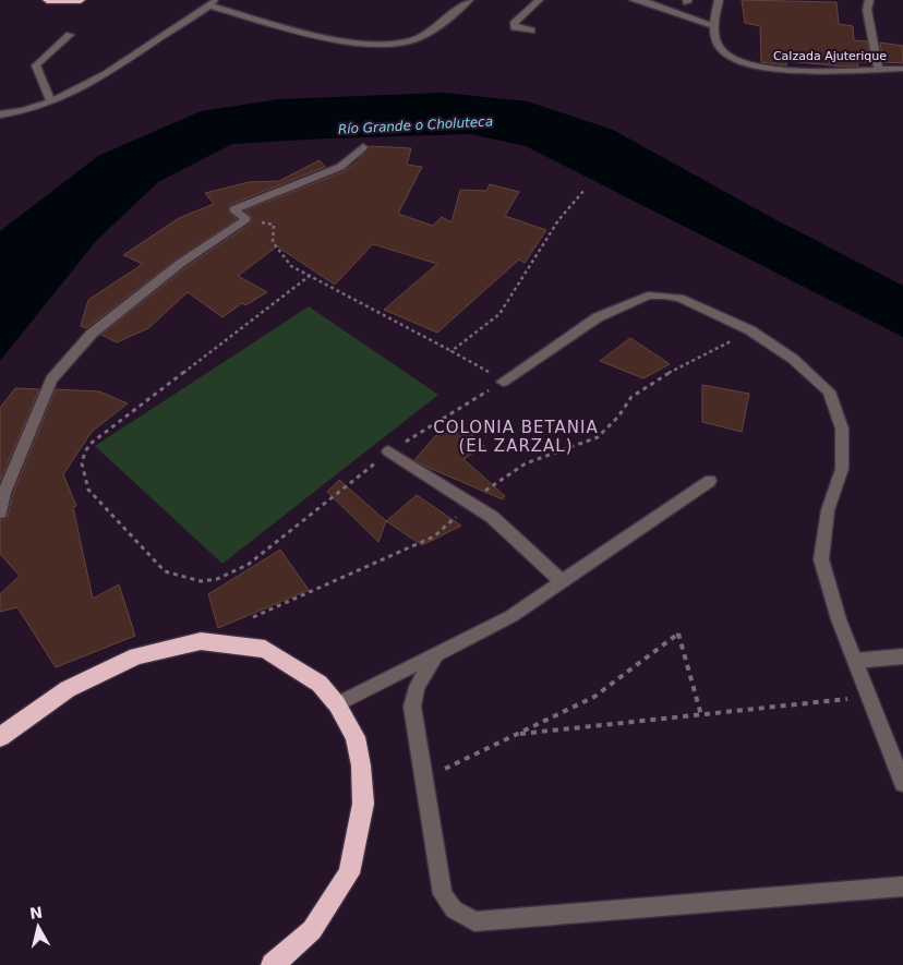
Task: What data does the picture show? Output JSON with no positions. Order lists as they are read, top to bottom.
{
  "streets": {
    "street": ["Calzada Ajuterique"]
  },
  "districts": ["COLONIA BETANIA (EL ZARZAL)"],
  "water": ["Río Grande o Choluteca"],
  "north": "top"
}
